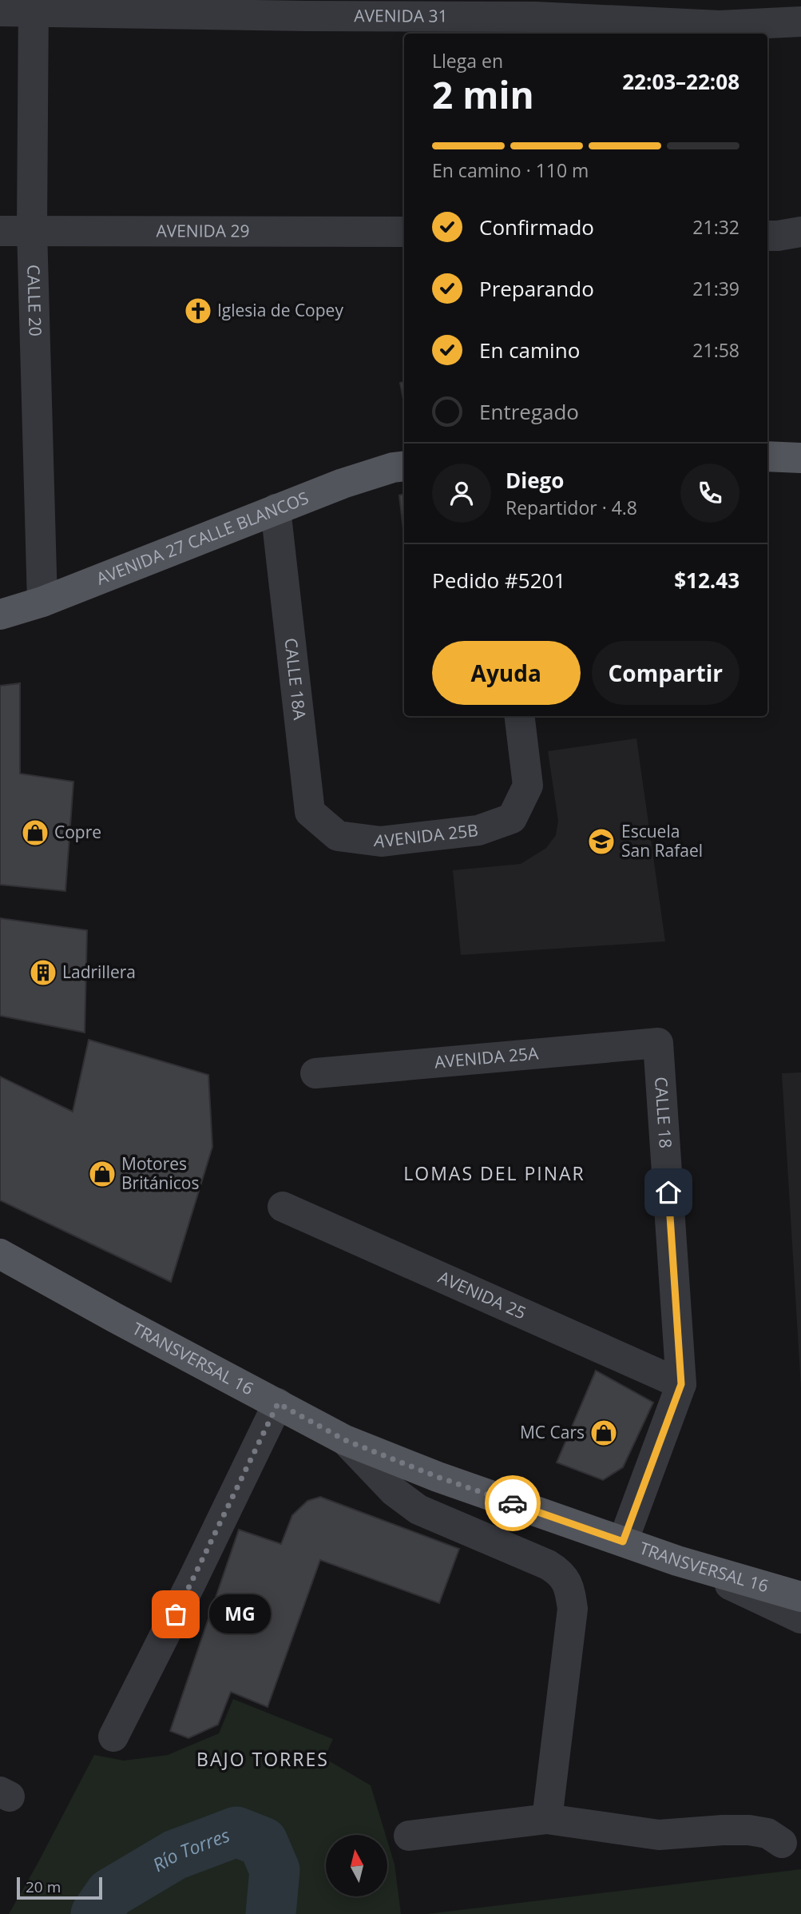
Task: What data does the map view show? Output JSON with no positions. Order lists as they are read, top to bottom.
{
  "streets": {
    "main road": ["AVENIDA 27 CALLE BLANCOS", "TRANSVERSAL 16"],
    "street": [
      "AVENIDA 31",
      "AVENIDA 29",
      "CALLE 20",
      "CALLE 18A",
      "AVENIDA 25B",
      "AVENIDA 25A",
      "CALLE 18",
      "AVENIDA 25"
    ]
  },
  "crossings": [
    ["AVENIDA 31", "CALLE 20"],
    ["AVENIDA 29", "CALLE 20"],
    ["CALLE 20", "AVENIDA 27 CALLE BLANCOS"],
    ["AVENIDA 27 CALLE BLANCOS", "CALLE 18A"],
    ["CALLE 18A", "AVENIDA 25B"],
    ["AVENIDA 25A", "CALLE 18"],
    ["CALLE 18", "AVENIDA 25"],
    ["CALLE 18", "TRANSVERSAL 16"]
  ],
  "districts": ["LOMAS DEL PINAR", "BAJO TORRES"],
  "water": ["Río Torres"],
  "places": {
    "church": ["Iglesia de Copey"],
    "shop": ["Copre", "Motores Británicos", "MC Cars"],
    "school or university": ["Escuela San Rafael"],
    "building": ["Ladrillera"],
    "other": ["MG"]
  },
  "scale_bar": "20 m",
  "north": "top",
  "page": {
    "heading": ["2 min", "Llega en", "22:03–22:08"],
    "panel": [
      "Diego",
      "Repartidor · 4.8",
      "Pedido #5201",
      "$12.43"
    ],
    "bar": "En camino · 110 m",
    "list": [
      ["Confirmado", "21:32"],
      ["Preparando", "21:39"],
      ["En camino", "21:58"],
      "Entregado"
    ],
    "buttons": ["Ayuda", "Compartir"],
    "bubble": "MG",
    "scale": "20 m"
  }
}
